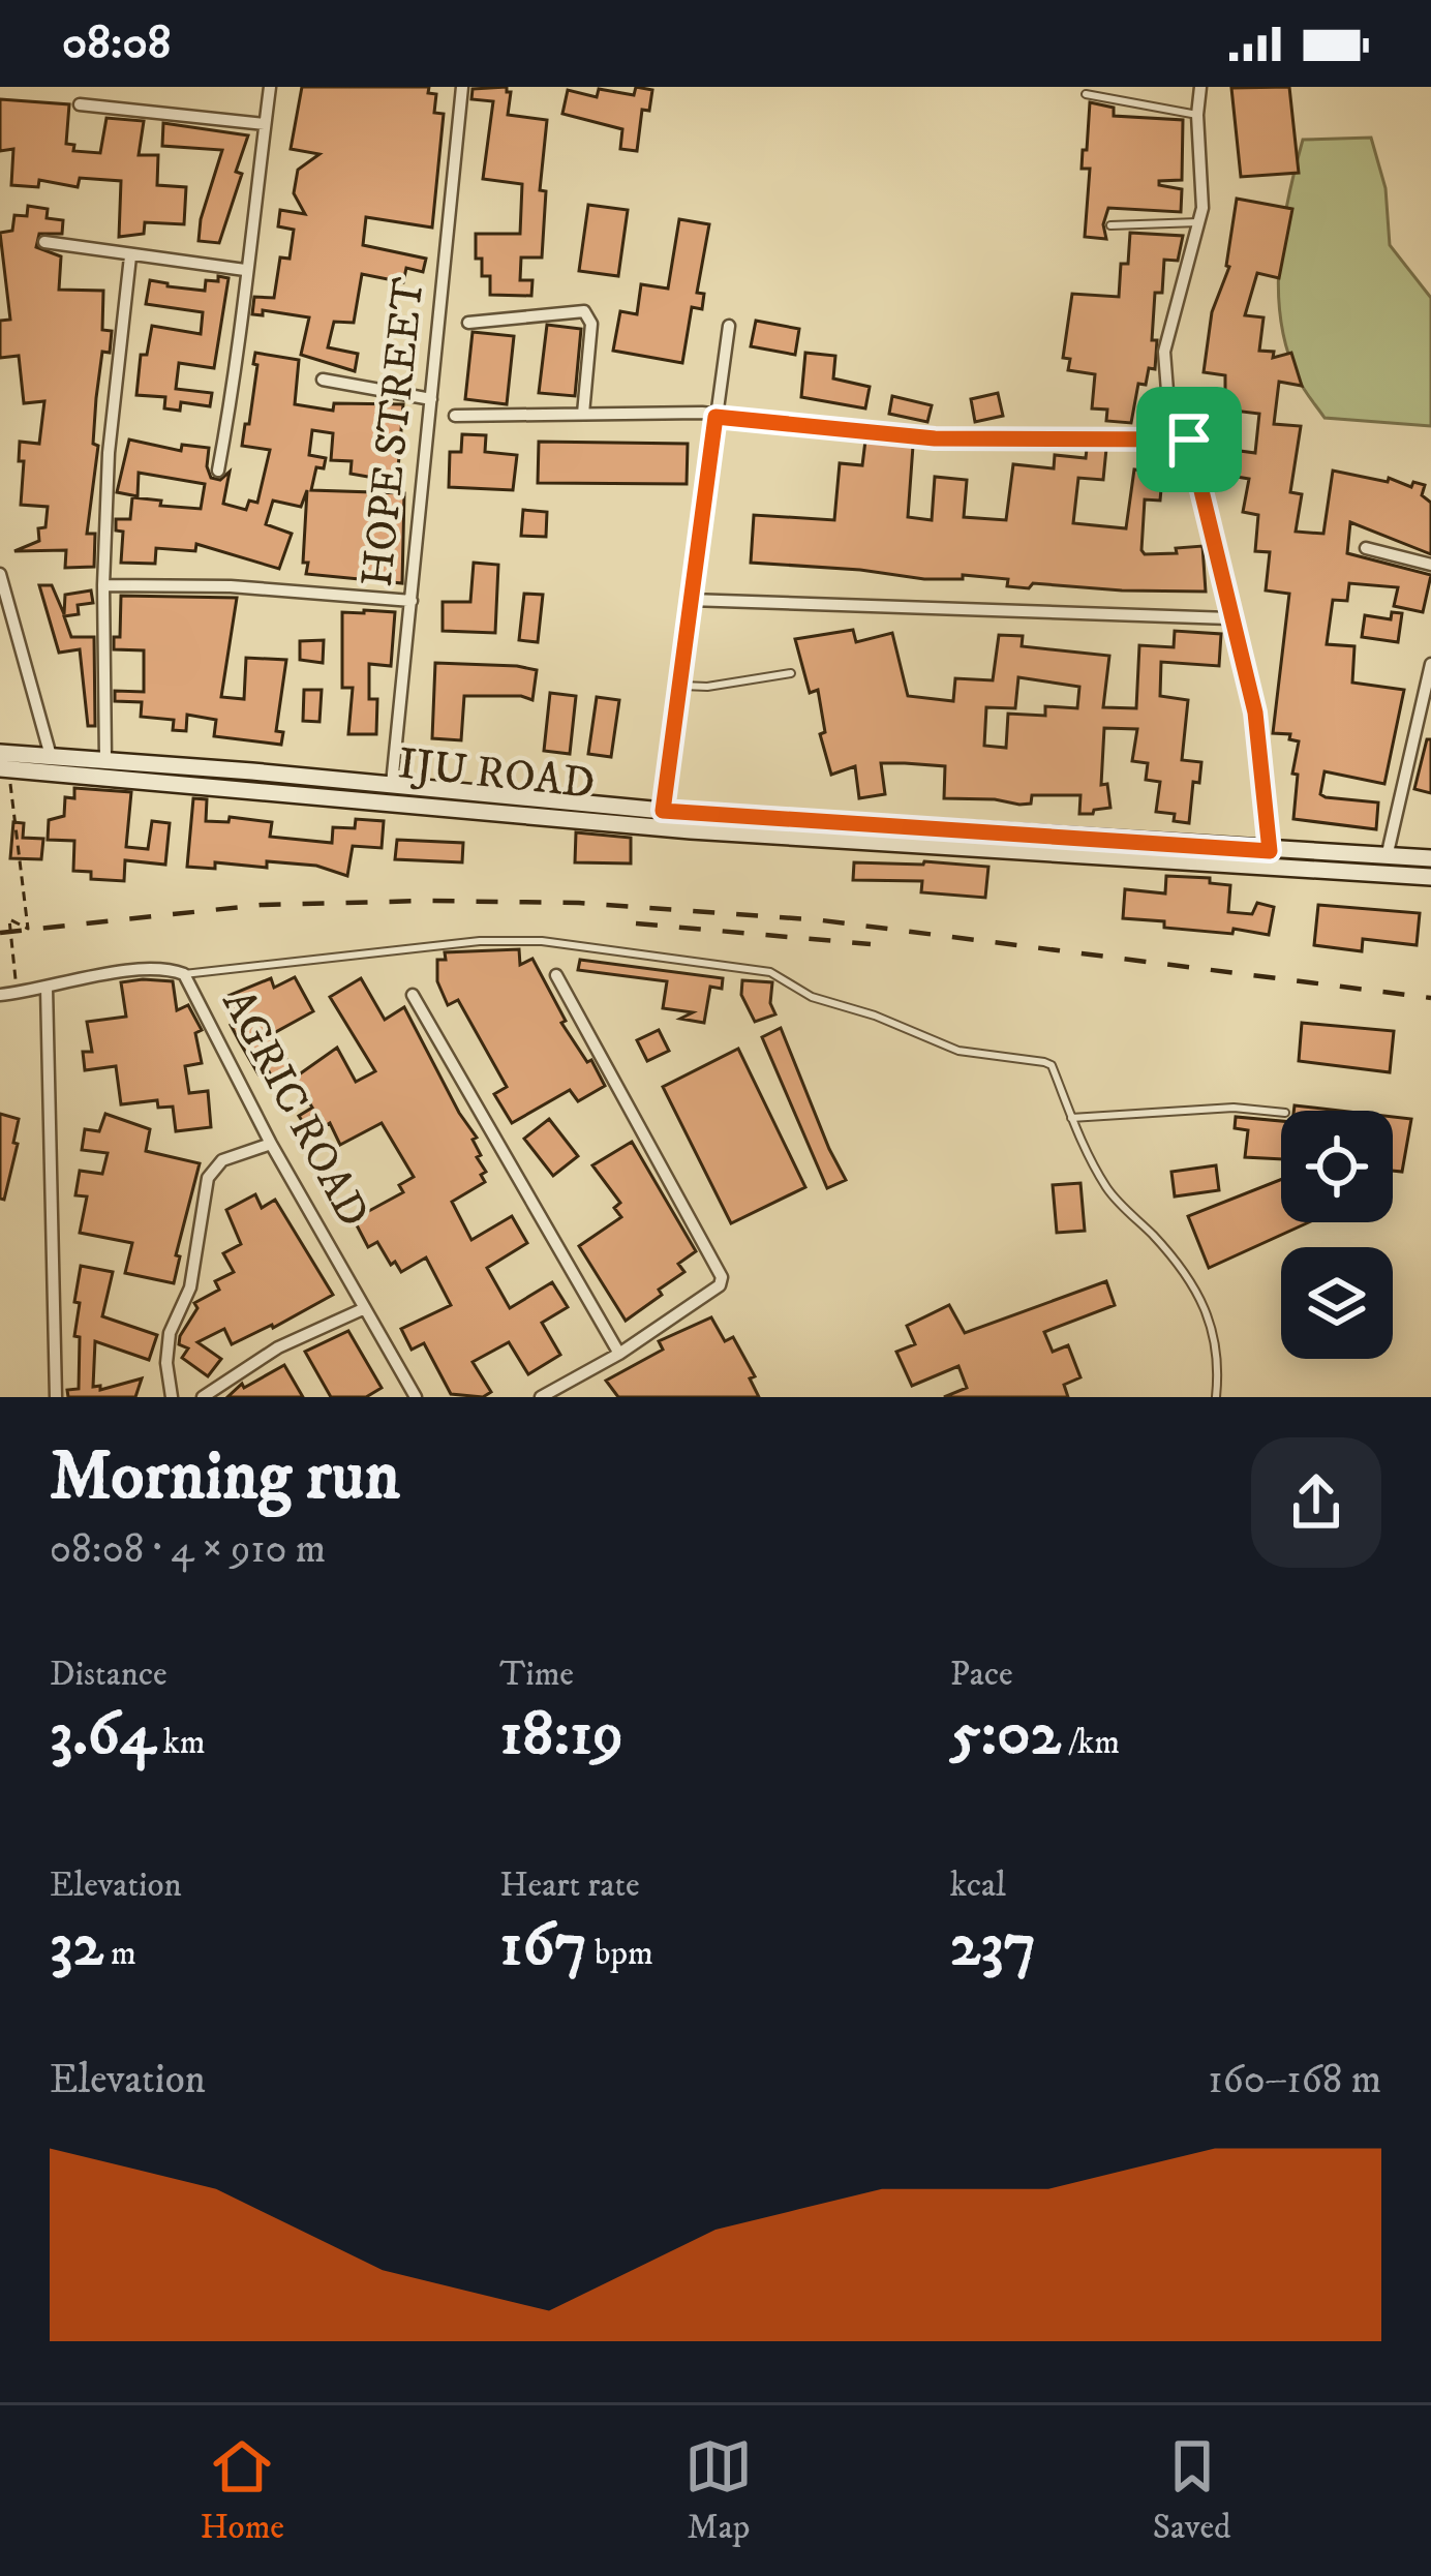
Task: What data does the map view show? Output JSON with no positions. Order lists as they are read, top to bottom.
{
  "streets": {
    "main road": ["IJU ROAD"],
    "street": ["HOPE STREET", "AGRIC ROAD"]
  },
  "crossings": [
    ["HOPE STREET", "IJU ROAD"]
  ],
  "page": {
    "status": "08:08",
    "heading": ["Morning run", "08:08 · 4 × 910 m"],
    "stats": [
      ["Distance", "3.64 km"],
      ["Time", "18:19"],
      ["Pace", "5:02 /km"],
      ["Elevation", "32 m"],
      ["Heart rate", "167 bpm"],
      ["kcal", "237"]
    ],
    "chart": ["Elevation", "160–168 m"],
    "tabs": ["Home", "Map", "Saved"]
  }
}
